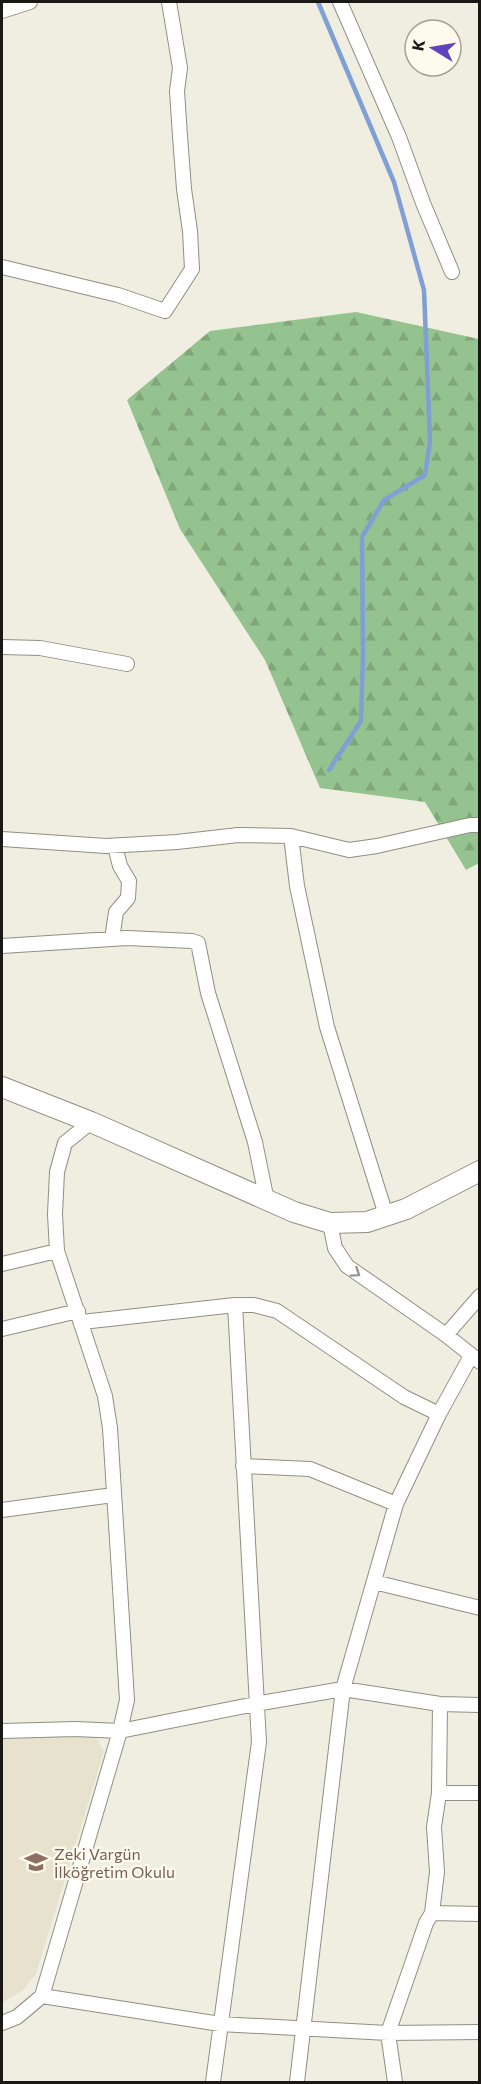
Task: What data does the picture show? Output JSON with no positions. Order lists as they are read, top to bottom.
{
  "places": {
    "school or university": ["Zeki Vargün İlköğretim Okulu"]
  },
  "north": "left"
}
